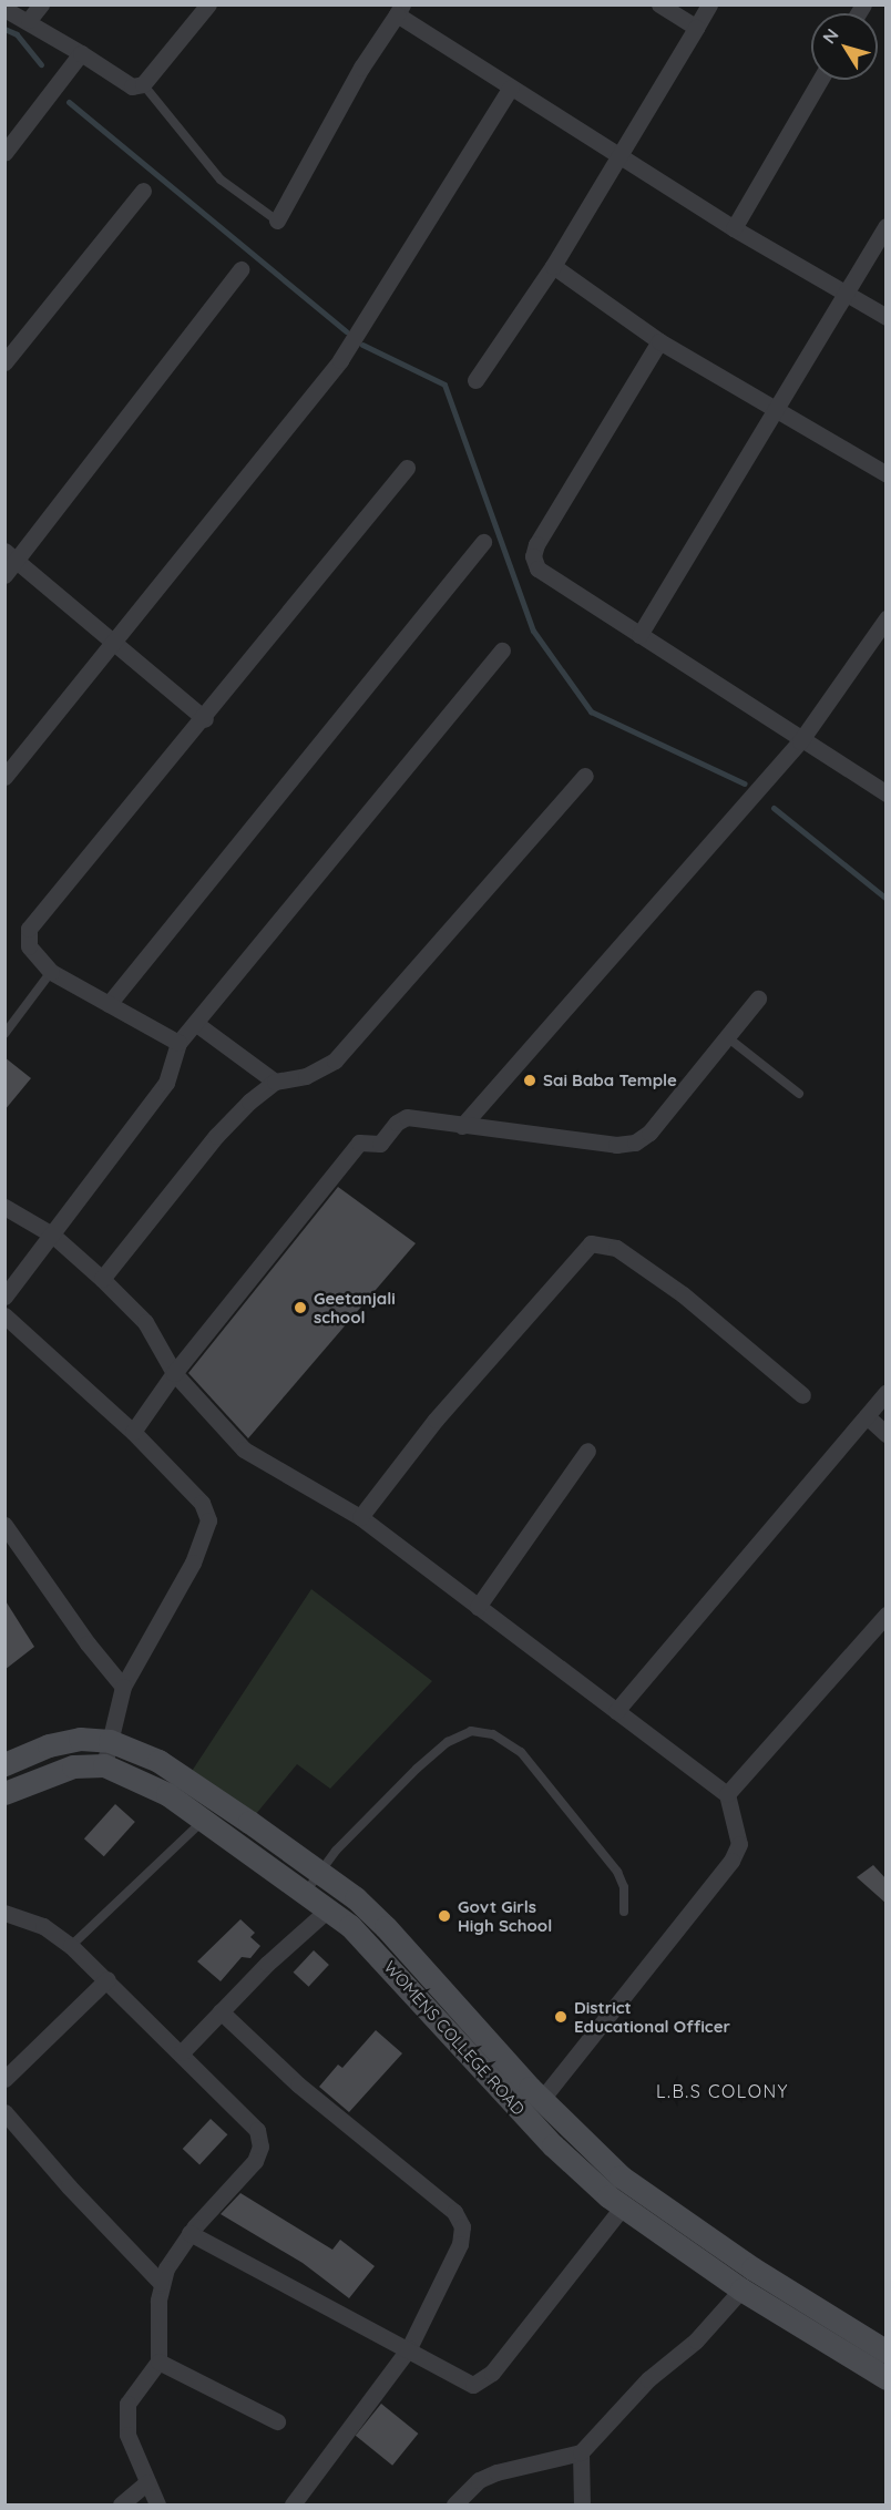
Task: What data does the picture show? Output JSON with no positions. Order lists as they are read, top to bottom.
{
  "streets": {
    "main road": ["WOMENS COLLEGE ROAD"]
  },
  "districts": ["L.B.S COLONY"],
  "places": [
    "Sai Baba Temple",
    "Geetanjali school",
    "Govt Girls High School",
    "District Educational Officer"
  ],
  "north": "top left"
}
